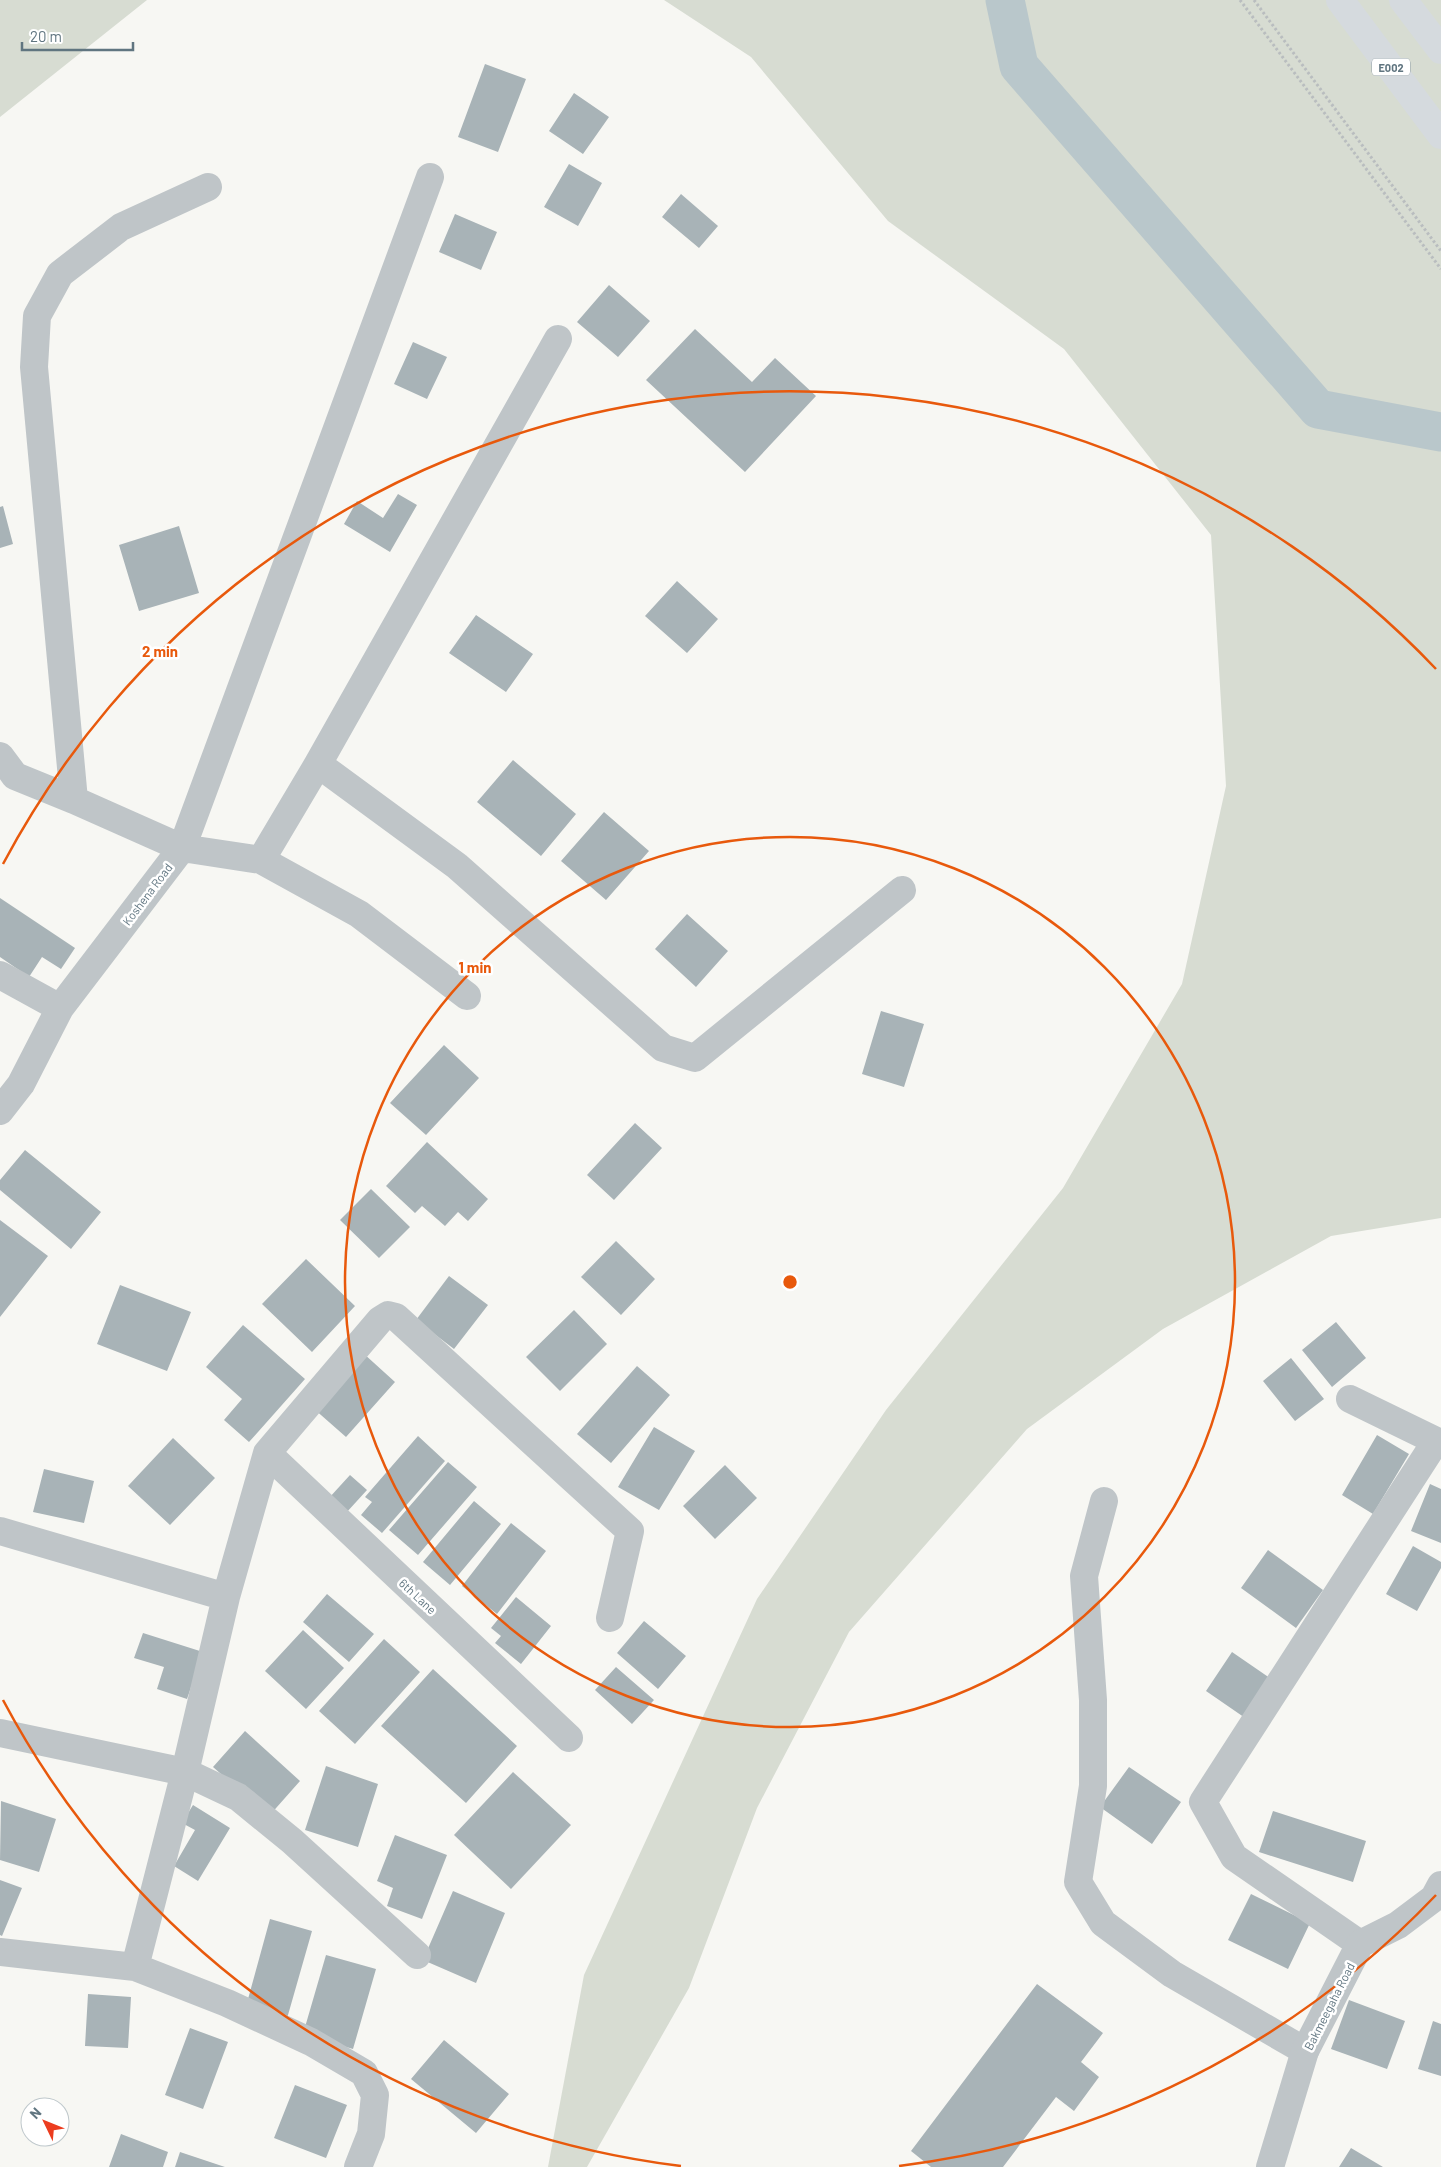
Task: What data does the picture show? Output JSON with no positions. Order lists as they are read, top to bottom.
{
  "streets": {
    "highway": ["E002"],
    "street": ["Koshena Road", "6th Lane", "Bakmeegaha Road"]
  },
  "scale_bar": "20 m",
  "north": "top left",
  "rings": ["2 min", "1 min"]
}
